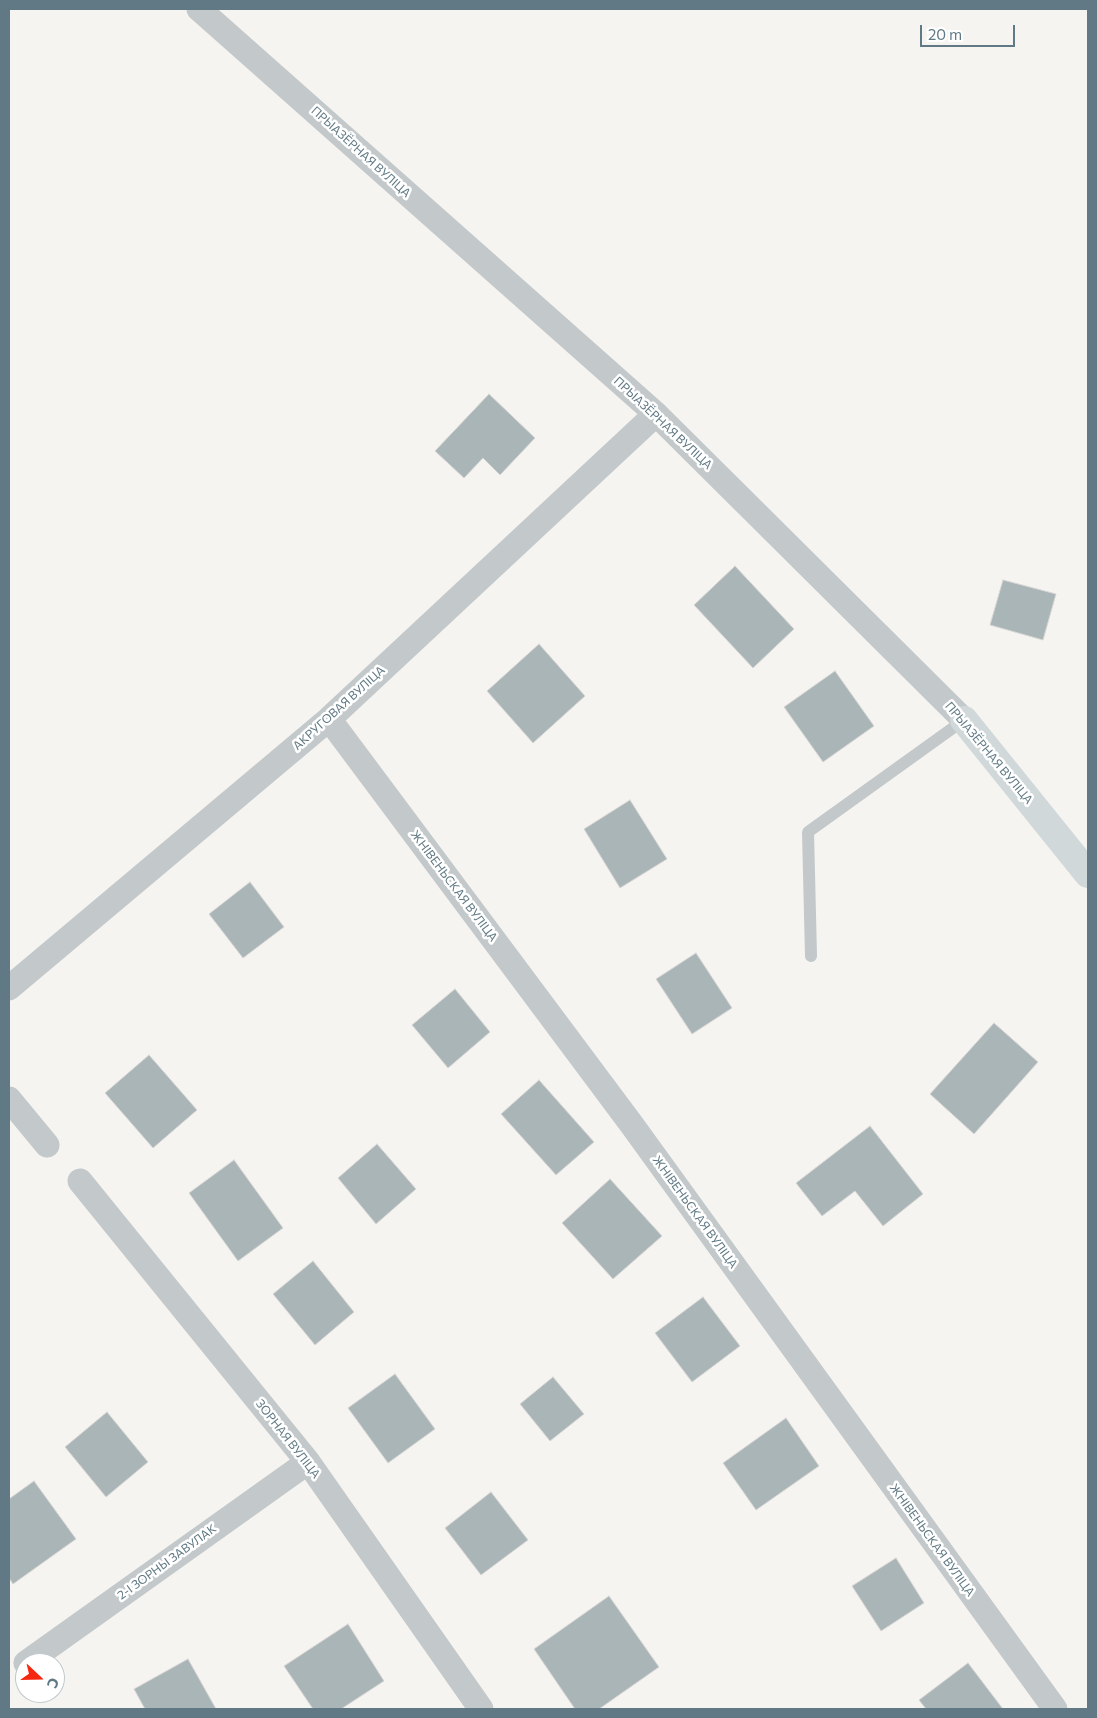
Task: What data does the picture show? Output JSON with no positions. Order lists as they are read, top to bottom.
{
  "streets": {
    "street": [
      "ПРЫАЗЁРНАЯ ВУЛІЦА",
      "АКРУГОВАЯ ВУЛІЦА",
      "ЖНІВЕНЬСКАЯ ВУЛІЦА",
      "ЗОРНАЯ ВУЛІЦА",
      "2-І ЗОРНЫ ЗАВУЛАК"
    ]
  },
  "crossings": [
    ["ПРЫАЗЁРНАЯ ВУЛІЦА", "АКРУГОВАЯ ВУЛІЦА"],
    ["АКРУГОВАЯ ВУЛІЦА", "ЖНІВЕНЬСКАЯ ВУЛІЦА"],
    ["ЗОРНАЯ ВУЛІЦА", "2-І ЗОРНЫ ЗАВУЛАК"]
  ],
  "scale_bar": "20 m",
  "north": "right"
}
